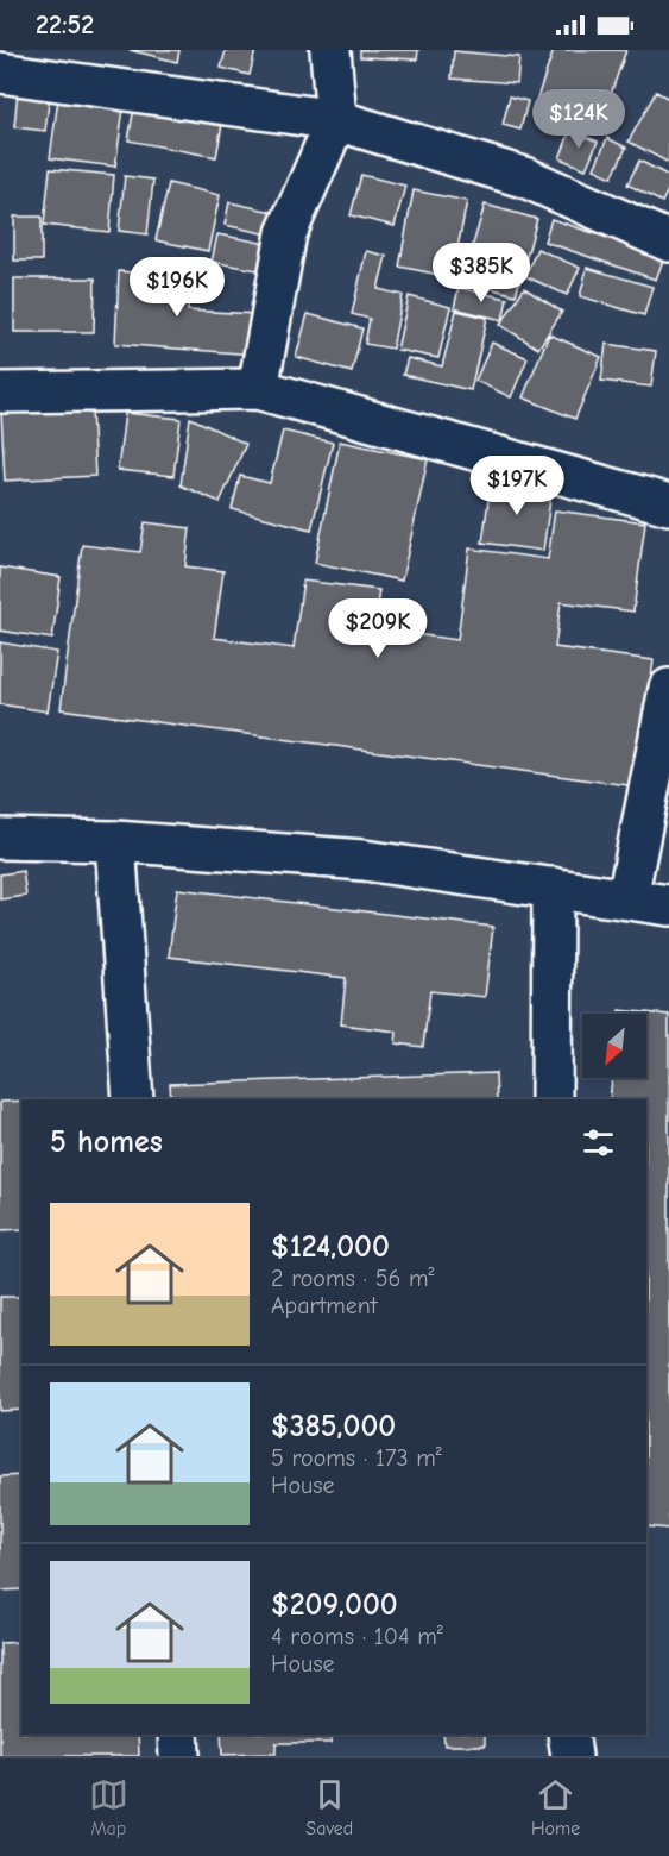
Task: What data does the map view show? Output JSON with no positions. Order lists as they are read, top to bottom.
{
  "north": "bottom left",
  "page": {
    "status": "22:52",
    "price": [
      "$124K",
      "$385K",
      "$196K",
      "$197K",
      "$209K"
    ],
    "heading": "5 homes",
    "list": [
      {
        "name": "$124,000",
        "note": "2 rooms · 56 m² · Apartment"
      },
      {
        "name": "$385,000",
        "note": "5 rooms · 173 m² · House"
      },
      {
        "name": "$209,000",
        "note": "4 rooms · 104 m² · House"
      }
    ],
    "tabs": ["Map", "Saved", "Home"]
  }
}
